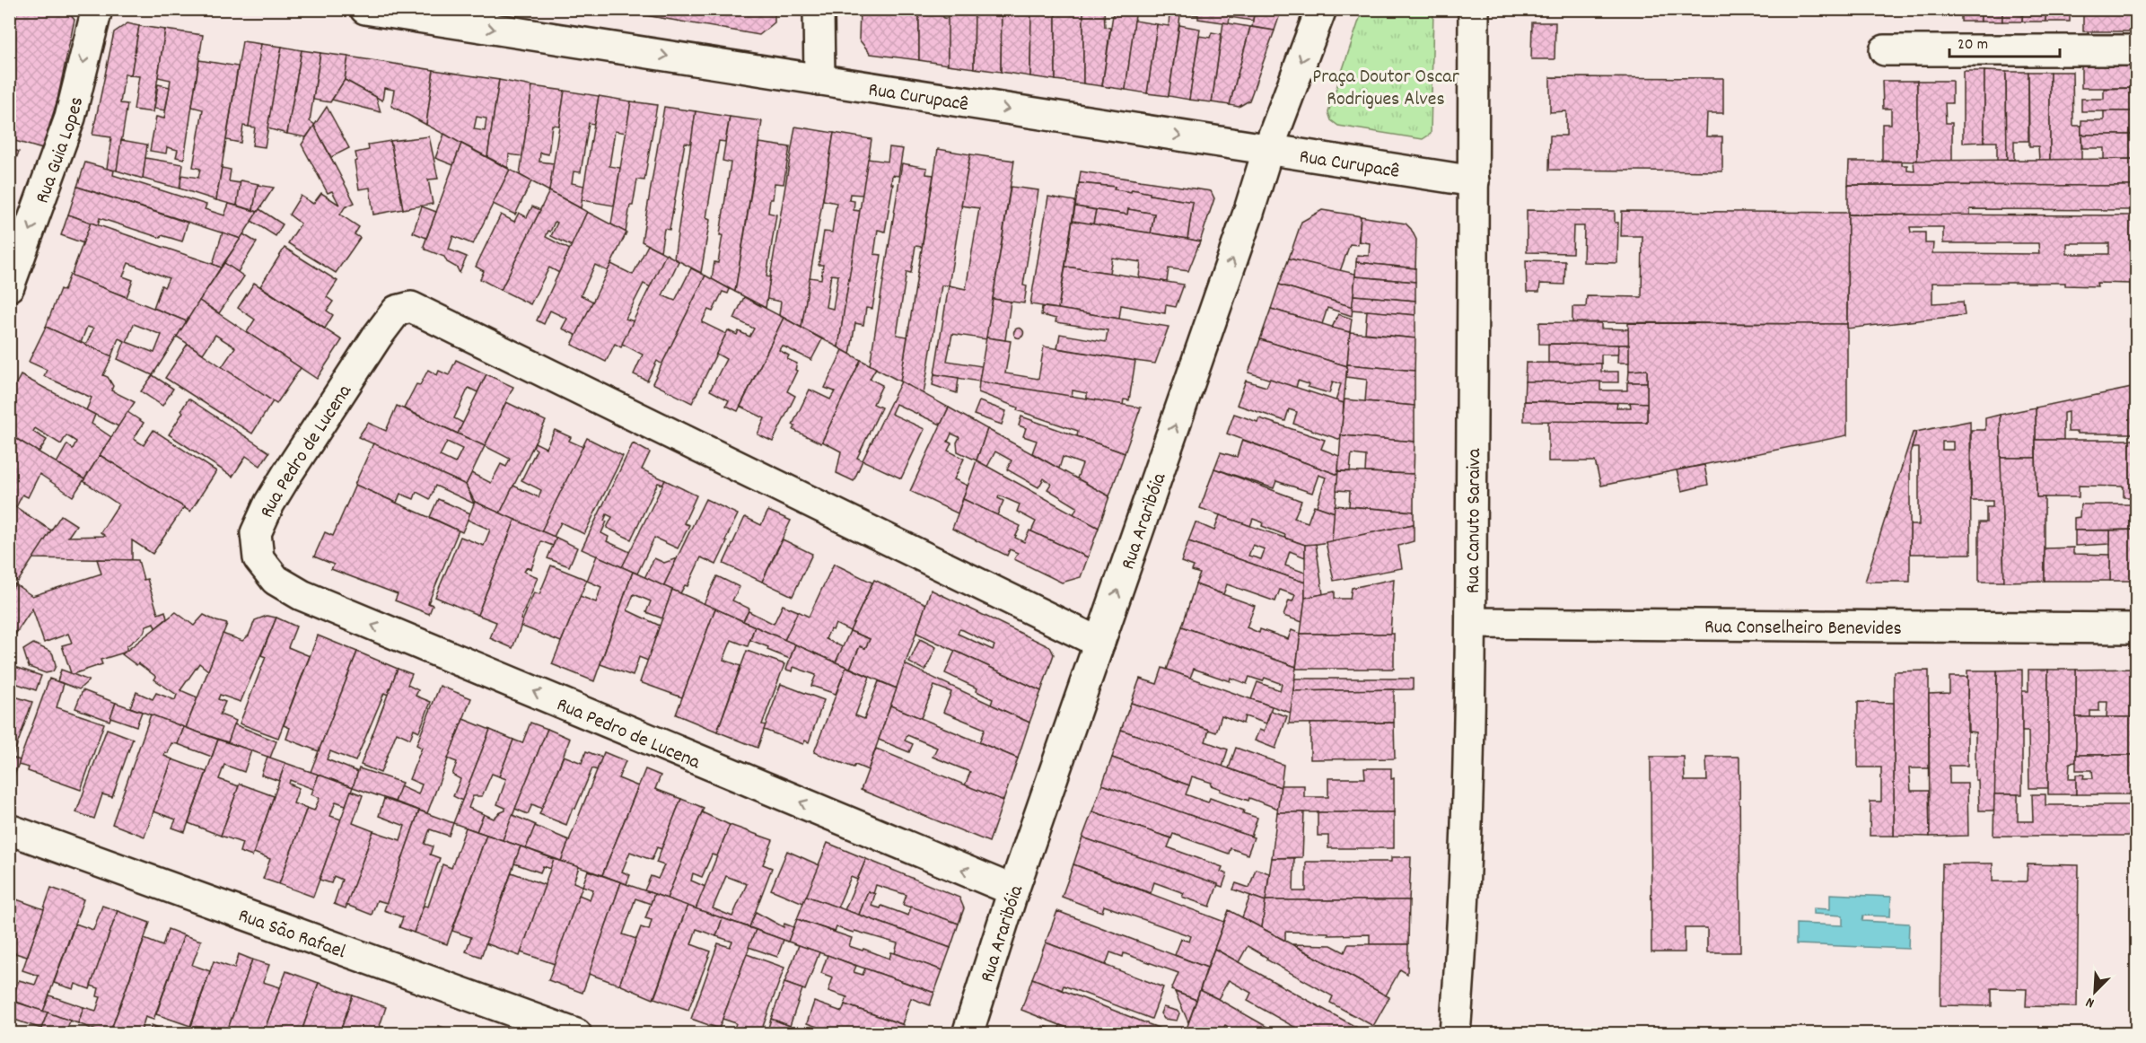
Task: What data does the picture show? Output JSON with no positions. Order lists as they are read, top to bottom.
{
  "streets": {
    "street": [
      "Rua Curupacê",
      "Rua Guia Lopes",
      "Rua Pedro de Lucena",
      "Rua Araribóia",
      "Rua Canuto Saraiva",
      "Rua Conselheiro Benevides",
      "Rua São Rafael"
    ]
  },
  "crossings": [
    ["Rua Curupacê", "Rua Araribóia"],
    ["Rua Curupacê", "Rua Canuto Saraiva"],
    ["Rua Pedro de Lucena", "Rua Araribóia"],
    ["Rua Canuto Saraiva", "Rua Conselheiro Benevides"]
  ],
  "one_way": ["Rua Curupacê", "Rua Guia Lopes"],
  "parks": ["Praça Doutor Oscar Rodrigues Alves"],
  "scale_bar": "20 m",
  "north": "bottom left"
}
